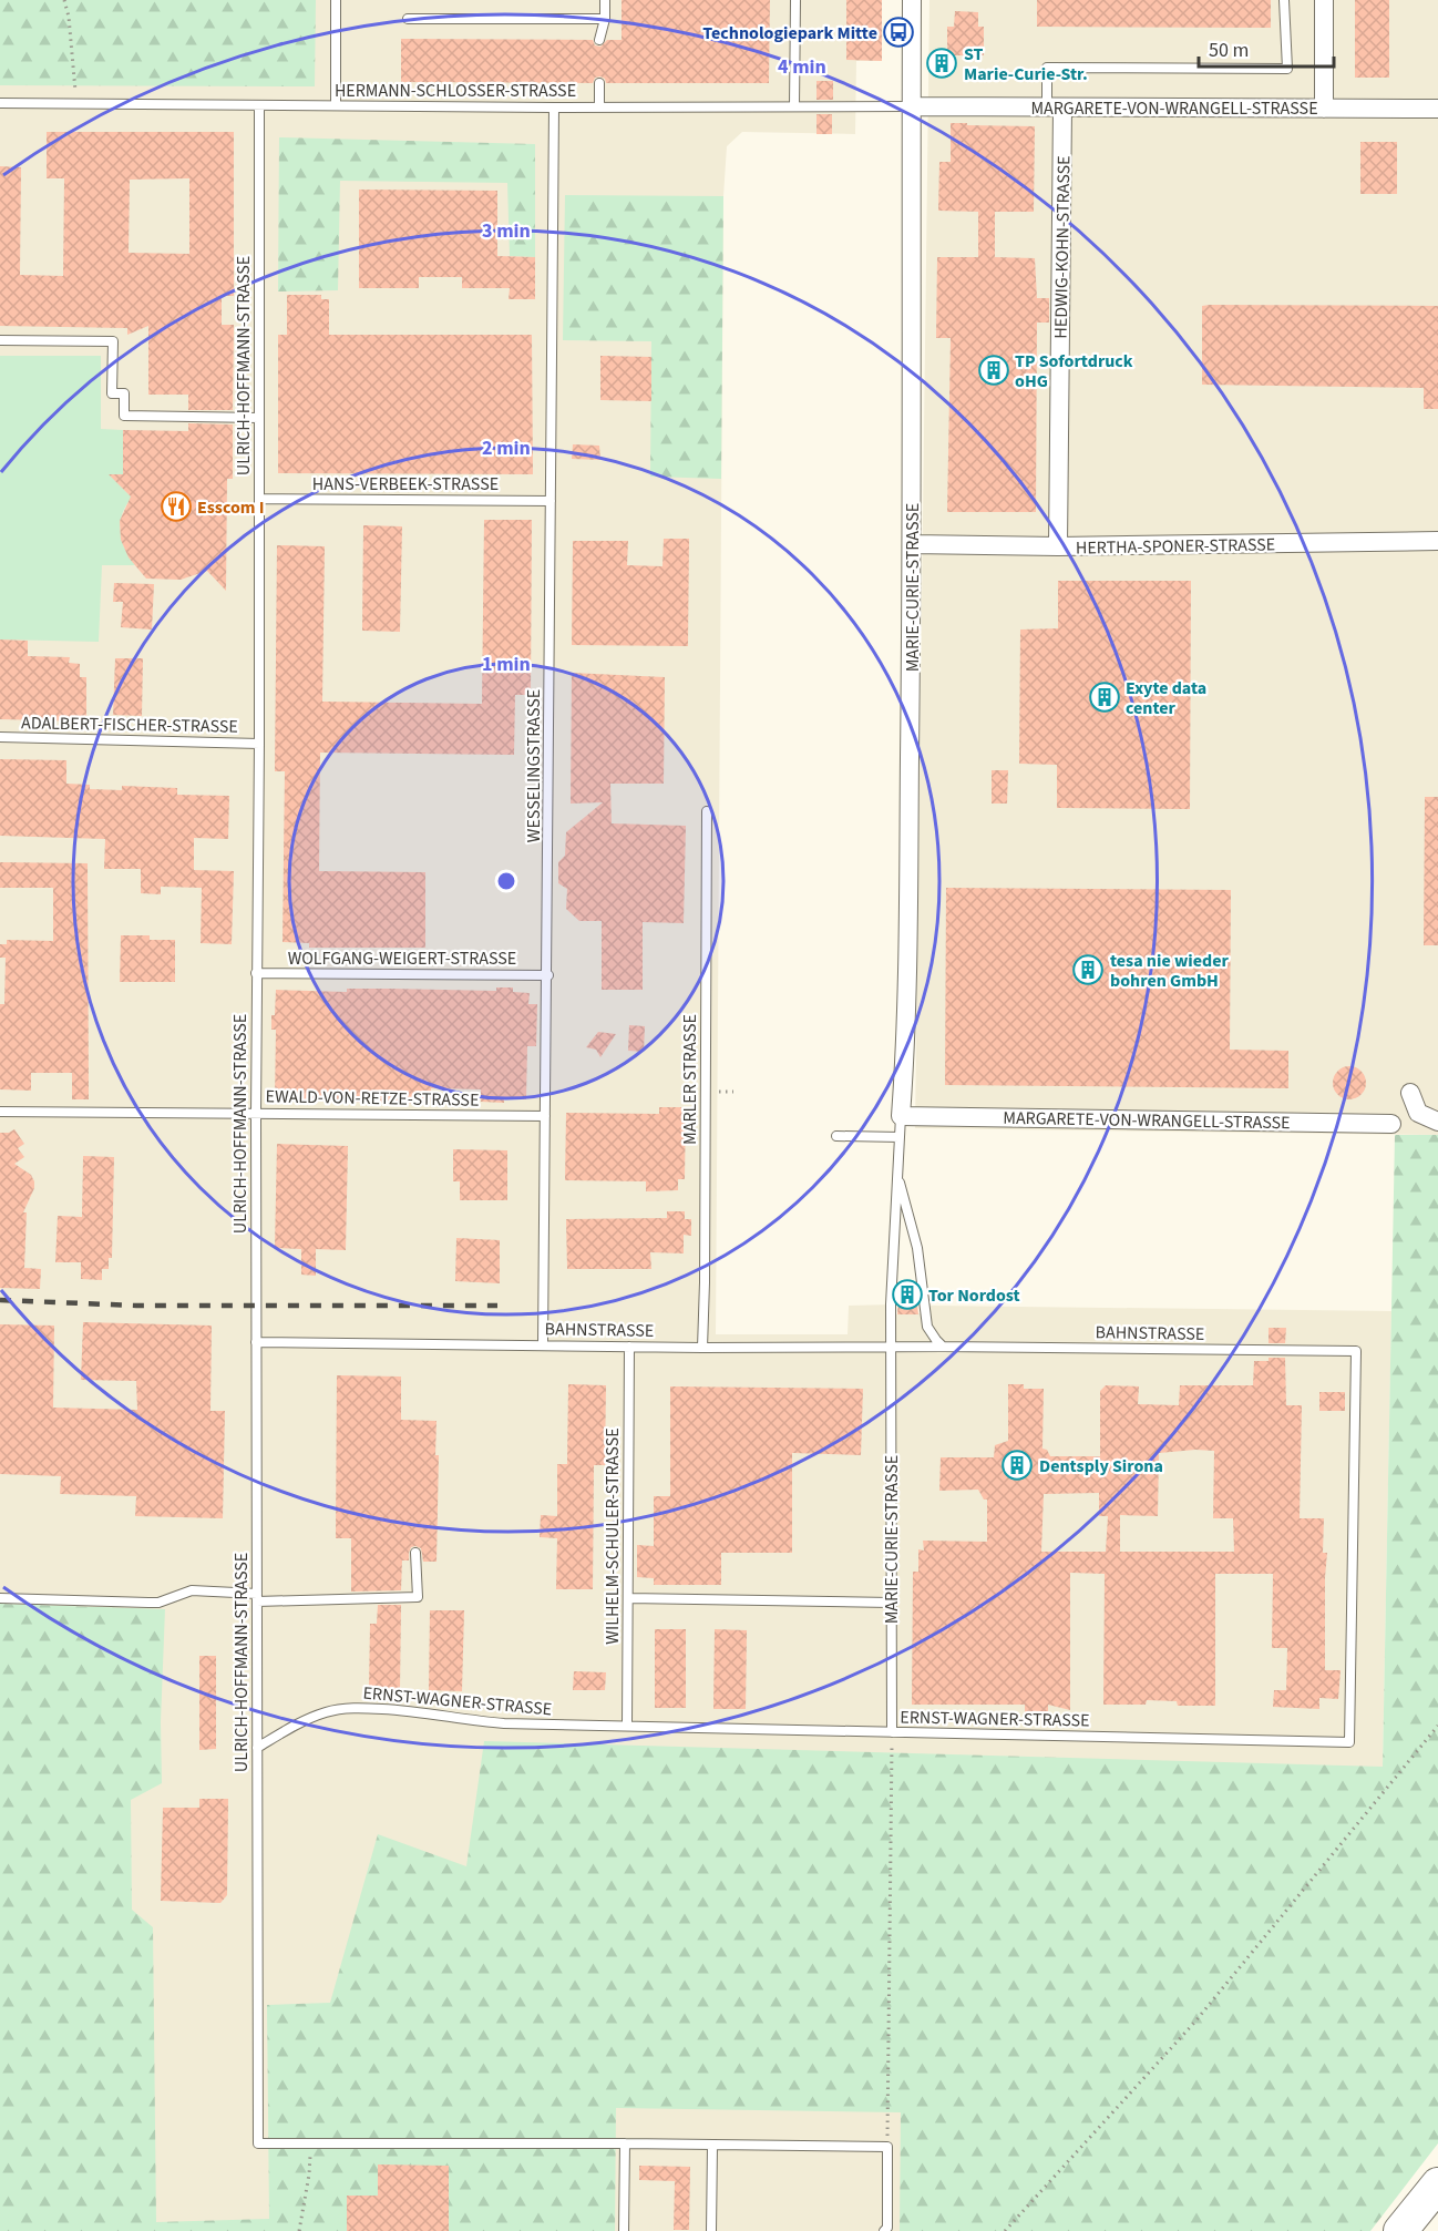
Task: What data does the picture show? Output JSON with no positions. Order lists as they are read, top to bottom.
{
  "streets": {
    "street": [
      "MARGARETE-VON-WRANGELL-STRASSE",
      "HEDWIG-KOHN-STRASSE",
      "HERTHA-SPONER-STRASSE",
      "MARIE-CURIE-STRASSE"
    ],
    "lane": [
      "HERMANN-SCHLOSSER-STRASSE",
      "ULRICH-HOFFMANN-STRASSE",
      "HANS-VERBEEK-STRASSE",
      "ADALBERT-FISCHER-STRASSE",
      "WESSELINGSTRASSE",
      "WOLFGANG-WEIGERT-STRASSE",
      "MARLER STRASSE",
      "EWALD-VON-RETZE-STRASSE",
      "BAHNSTRASSE",
      "WILHELM-SCHULER-STRASSE",
      "ERNST-WAGNER-STRASSE"
    ]
  },
  "crossings": [
    ["HERMANN-SCHLOSSER-STRASSE", "MARGARETE-VON-WRANGELL-STRASSE"],
    ["HERMANN-SCHLOSSER-STRASSE", "ULRICH-HOFFMANN-STRASSE"],
    ["HERMANN-SCHLOSSER-STRASSE", "MARIE-CURIE-STRASSE"],
    ["HERMANN-SCHLOSSER-STRASSE", "WESSELINGSTRASSE"],
    ["MARGARETE-VON-WRANGELL-STRASSE", "HEDWIG-KOHN-STRASSE"],
    ["MARGARETE-VON-WRANGELL-STRASSE", "MARIE-CURIE-STRASSE"],
    ["HEDWIG-KOHN-STRASSE", "HERTHA-SPONER-STRASSE"],
    ["ULRICH-HOFFMANN-STRASSE", "HANS-VERBEEK-STRASSE"],
    ["ULRICH-HOFFMANN-STRASSE", "ADALBERT-FISCHER-STRASSE"],
    ["ULRICH-HOFFMANN-STRASSE", "WOLFGANG-WEIGERT-STRASSE"],
    ["ULRICH-HOFFMANN-STRASSE", "EWALD-VON-RETZE-STRASSE"],
    ["ULRICH-HOFFMANN-STRASSE", "BAHNSTRASSE"],
    ["ULRICH-HOFFMANN-STRASSE", "ERNST-WAGNER-STRASSE"],
    ["HANS-VERBEEK-STRASSE", "WESSELINGSTRASSE"],
    ["HERTHA-SPONER-STRASSE", "MARIE-CURIE-STRASSE"],
    ["MARIE-CURIE-STRASSE", "BAHNSTRASSE"],
    ["MARIE-CURIE-STRASSE", "ERNST-WAGNER-STRASSE"],
    ["WESSELINGSTRASSE", "WOLFGANG-WEIGERT-STRASSE"],
    ["WESSELINGSTRASSE", "EWALD-VON-RETZE-STRASSE"],
    ["WESSELINGSTRASSE", "BAHNSTRASSE"],
    ["MARLER STRASSE", "BAHNSTRASSE"],
    ["BAHNSTRASSE", "WILHELM-SCHULER-STRASSE"],
    ["BAHNSTRASSE", "ERNST-WAGNER-STRASSE"],
    ["WILHELM-SCHULER-STRASSE", "ERNST-WAGNER-STRASSE"]
  ],
  "places": {
    "bus stop": ["Technologiepark Mitte"],
    "building": [
      "ST Marie-Curie-Str.",
      "TP Sofortdruck oHG",
      "Exyte data center",
      "tesa nie wieder bohren GmbH",
      "Tor Nordost",
      "Dentsply Sirona"
    ],
    "restaurant": ["Esscom I"]
  },
  "scale_bar": "50 m",
  "rings": [
    "4 min",
    "3 min",
    "2 min",
    "1 min"
  ]
}
